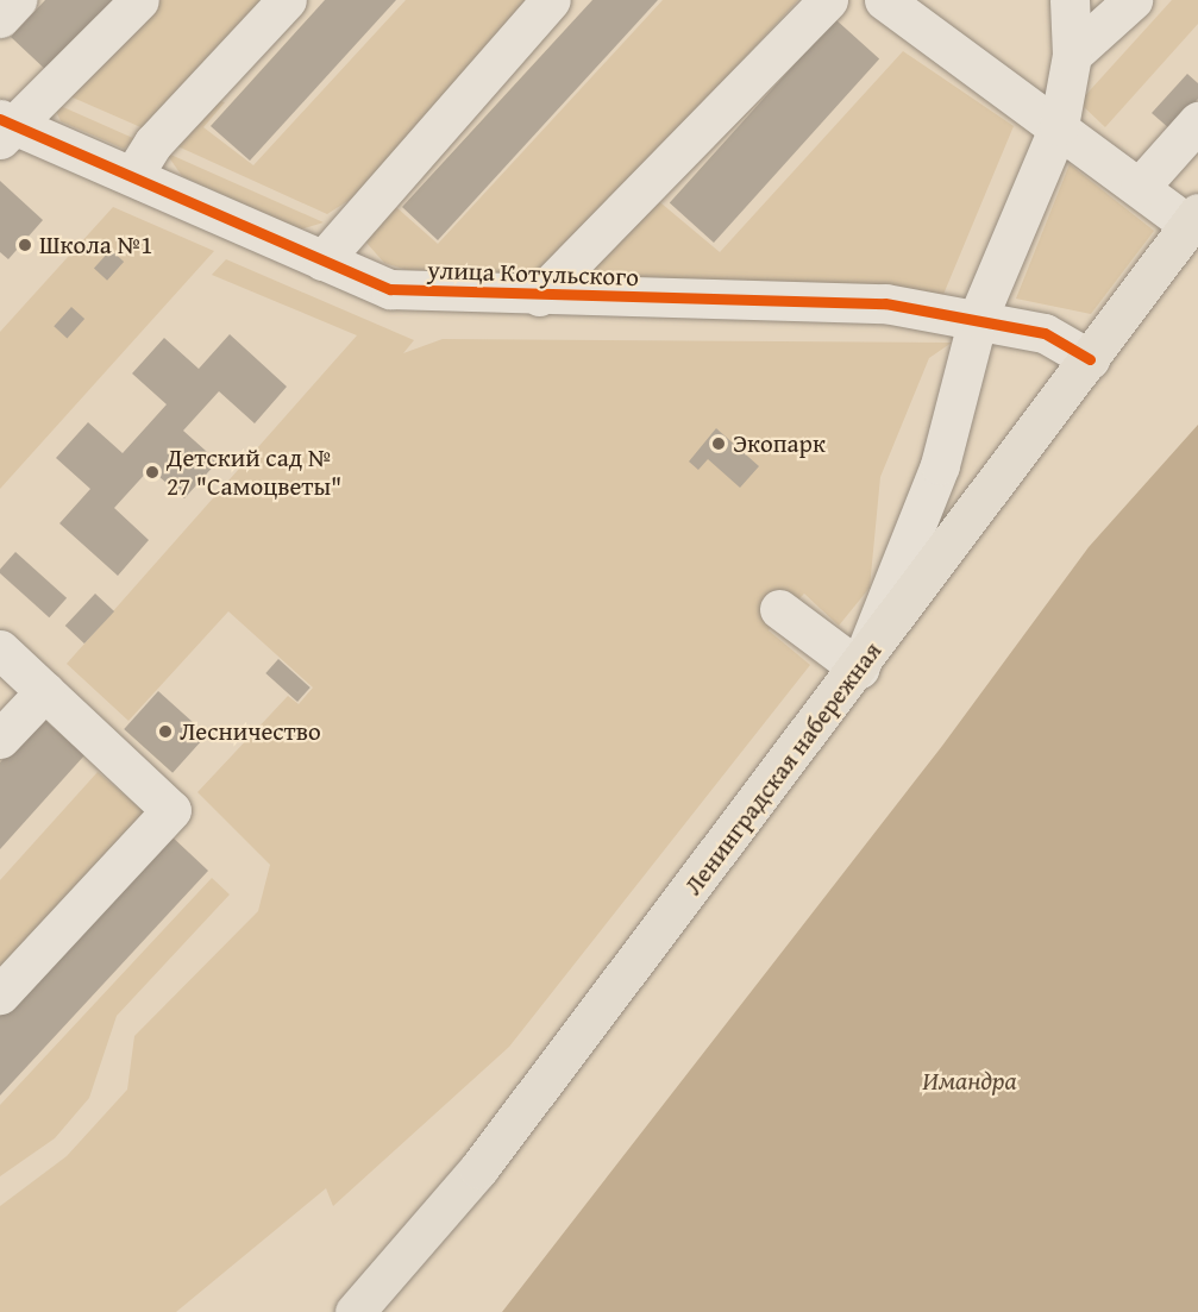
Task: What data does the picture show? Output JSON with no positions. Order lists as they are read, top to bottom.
{
  "streets": {
    "main road": ["Ленинградская набережная"],
    "street": ["улица Котульского"]
  },
  "crossings": [
    ["улица Котульского", "Ленинградская набережная"]
  ],
  "water": ["Имандра"],
  "places": [
    "Школа №1",
    "Экопарк",
    "Детский сад № 27 \"Самоцветы\"",
    "Лесничество"
  ]
}
